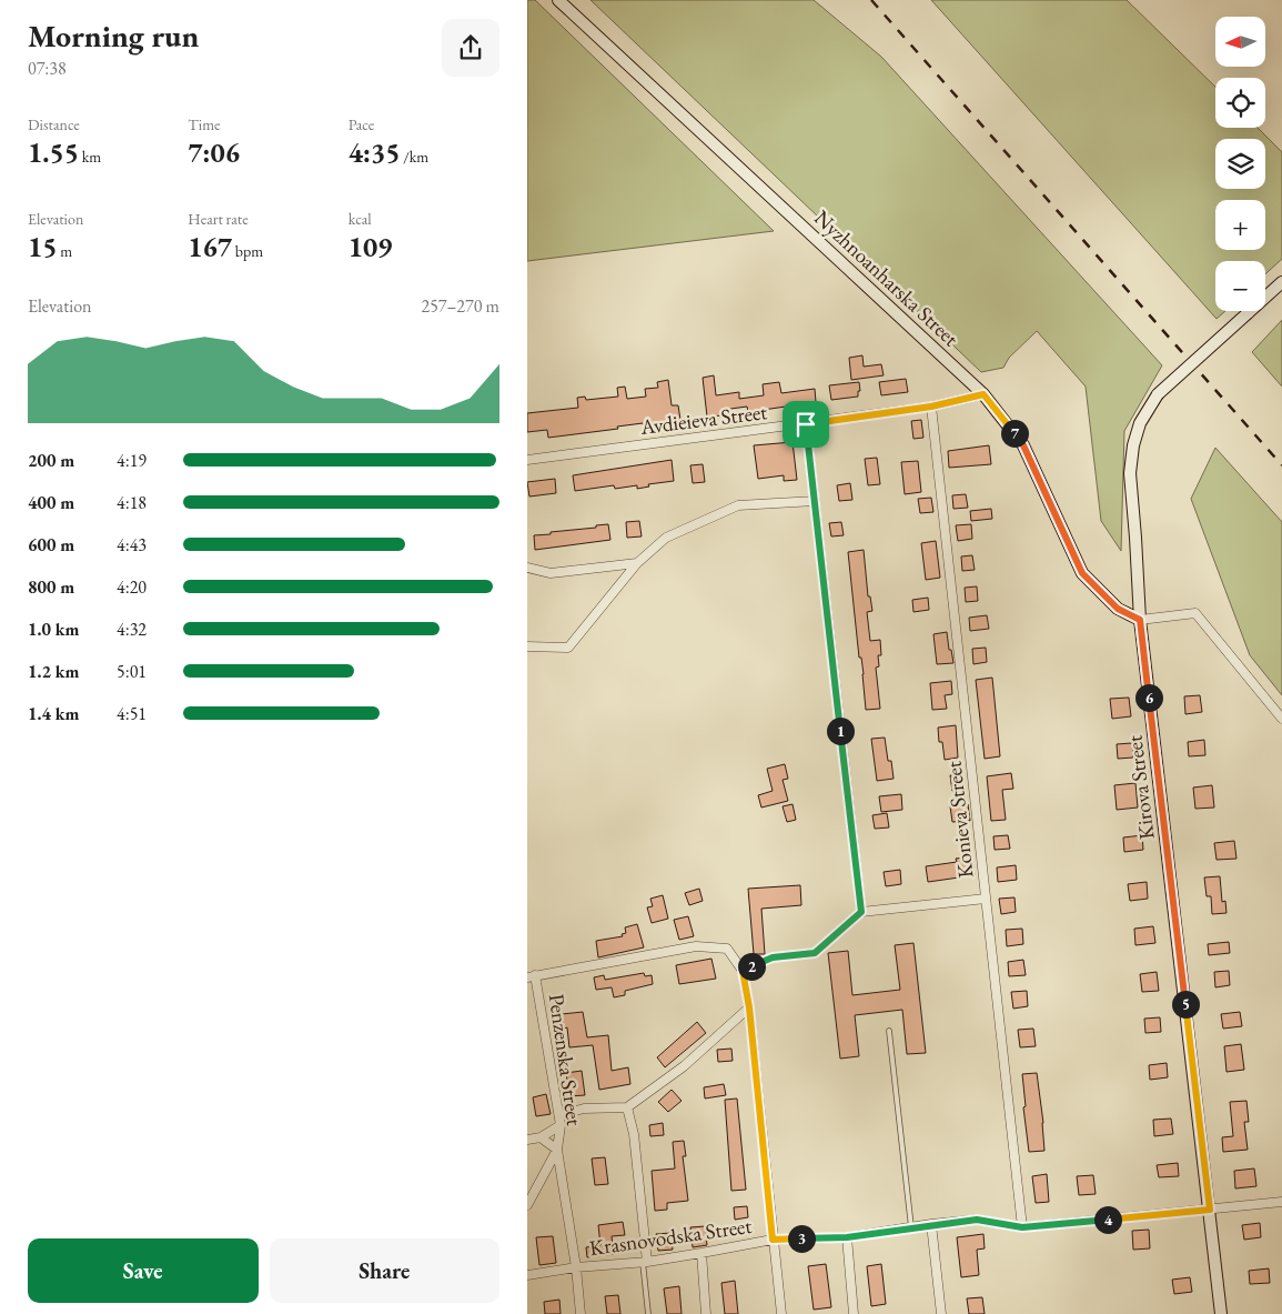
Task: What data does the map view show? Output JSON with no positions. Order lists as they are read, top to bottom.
{
  "streets": {
    "main road": ["Nyzhnoanharska Street", "Kirova Street"],
    "street": [
      "Avdieieva Street",
      "Konieva Street",
      "Penzenska Street",
      "Krasnovodska Street"
    ]
  },
  "crossings": [
    ["Nyzhnoanharska Street", "Avdieieva Street"],
    ["Nyzhnoanharska Street", "Kirova Street"],
    ["Avdieieva Street", "Konieva Street"],
    ["Kirova Street", "Krasnovodska Street"],
    ["Konieva Street", "Krasnovodska Street"],
    ["Penzenska Street", "Krasnovodska Street"]
  ],
  "north": "left",
  "page": {
    "heading": ["Morning run", "07:38"],
    "map_buttons": ["+", "−"],
    "stats": [
      ["Distance", "1.55 km"],
      ["Time", "7:06"],
      ["Pace", "4:35 /km"],
      ["Elevation", "15 m"],
      ["Heart rate", "167 bpm"],
      ["kcal", "109"]
    ],
    "chart": ["Elevation", "257–270 m"],
    "pins": [
      "7",
      "6",
      "1",
      "2",
      "5",
      "4",
      "3"
    ],
    "list": [
      {
        "name": "200 m",
        "note": "4:19"
      },
      {
        "name": "400 m",
        "note": "4:18"
      },
      {
        "name": "600 m",
        "note": "4:43"
      },
      {
        "name": "800 m",
        "note": "4:20"
      },
      {
        "name": "1.0 km",
        "note": "4:32"
      },
      {
        "name": "1.2 km",
        "note": "5:01"
      },
      {
        "name": "1.4 km",
        "note": "4:51"
      }
    ],
    "buttons": ["Save", "Share"]
  }
}
